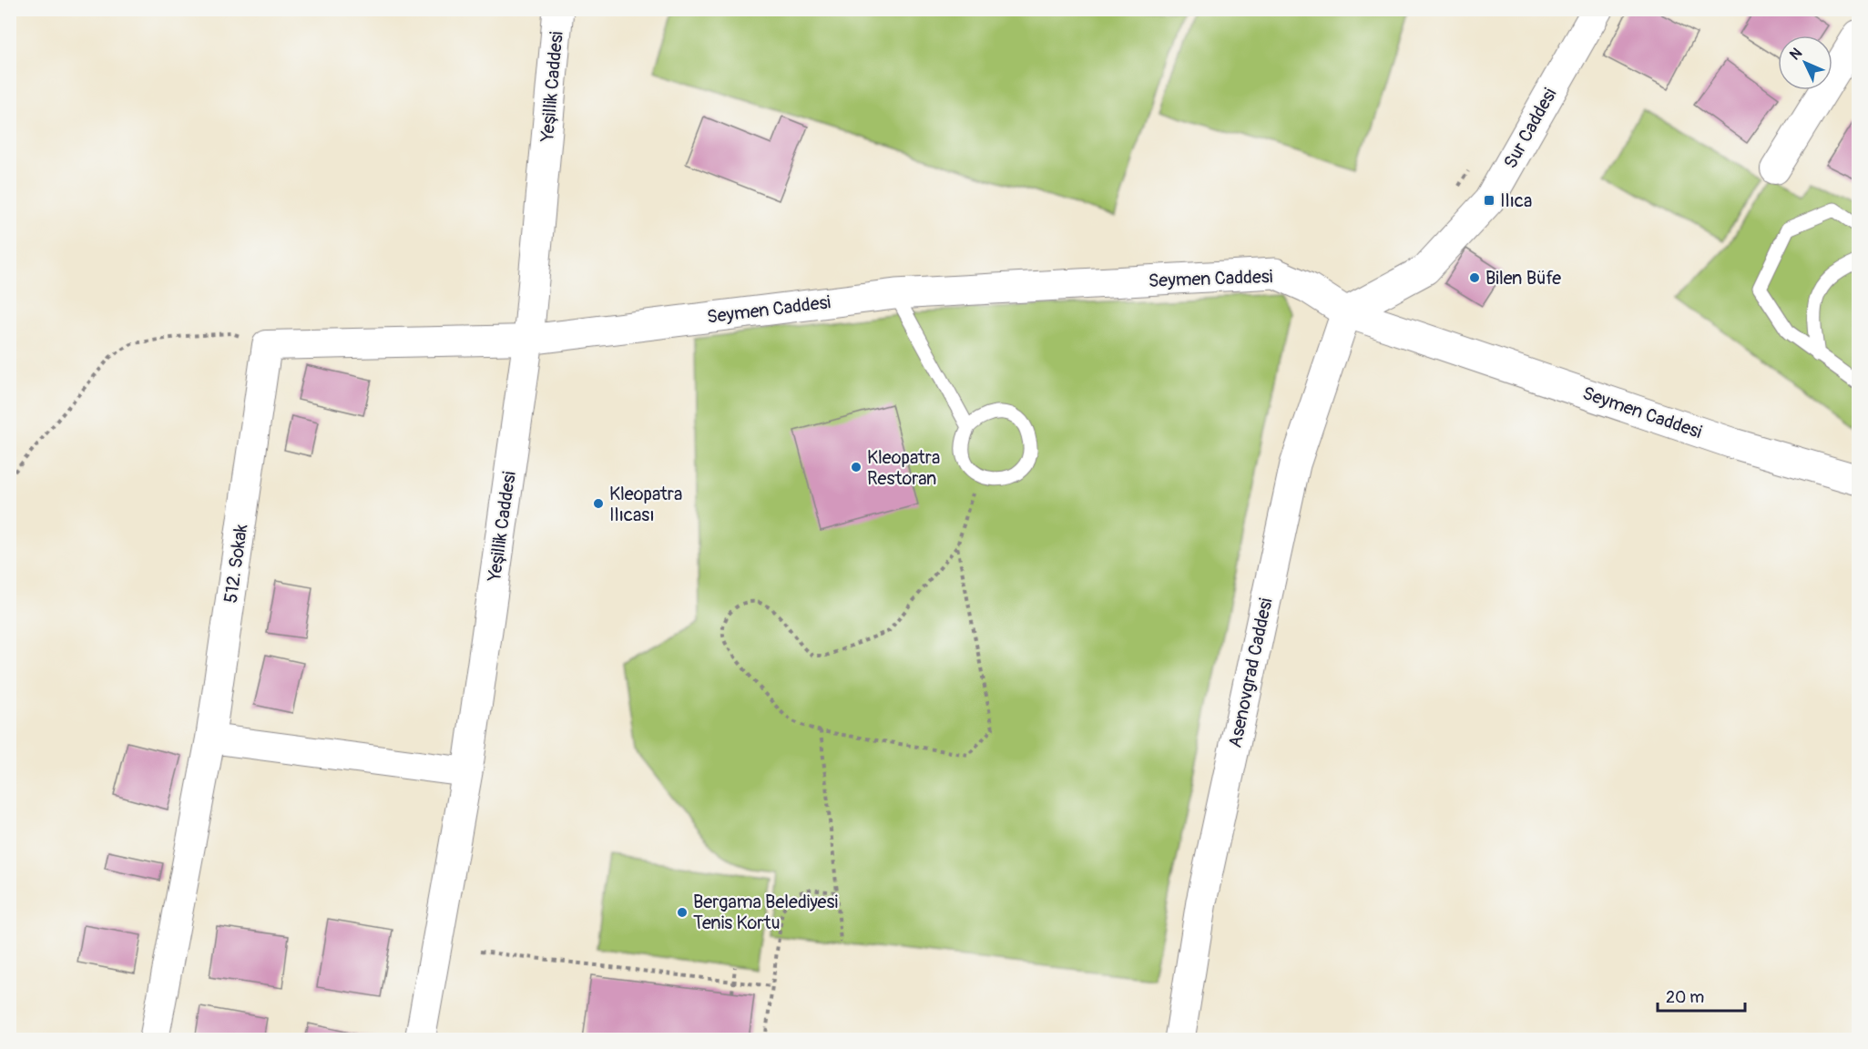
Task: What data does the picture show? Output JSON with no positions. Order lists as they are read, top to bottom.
{
  "streets": {
    "main road": [
      "Yeşillik Caddesi",
      "Sur Caddesi",
      "Seymen Caddesi",
      "Asenovgrad Caddesi"
    ],
    "street": ["512. Sokak"]
  },
  "crossings": [
    ["Yeşillik Caddesi", "Seymen Caddesi"],
    ["Sur Caddesi", "Seymen Caddesi"],
    ["Sur Caddesi", "Asenovgrad Caddesi"],
    ["Seymen Caddesi", "Asenovgrad Caddesi"]
  ],
  "places": {
    "transit": ["Ilıca"],
    "other": [
      "Bilen Büfe",
      "Kleopatra Restoran",
      "Kleopatra Ilıcası",
      "Bergama Belediyesi Tenis Kortu"
    ]
  },
  "scale_bar": "20 m",
  "north": "top left"
}
